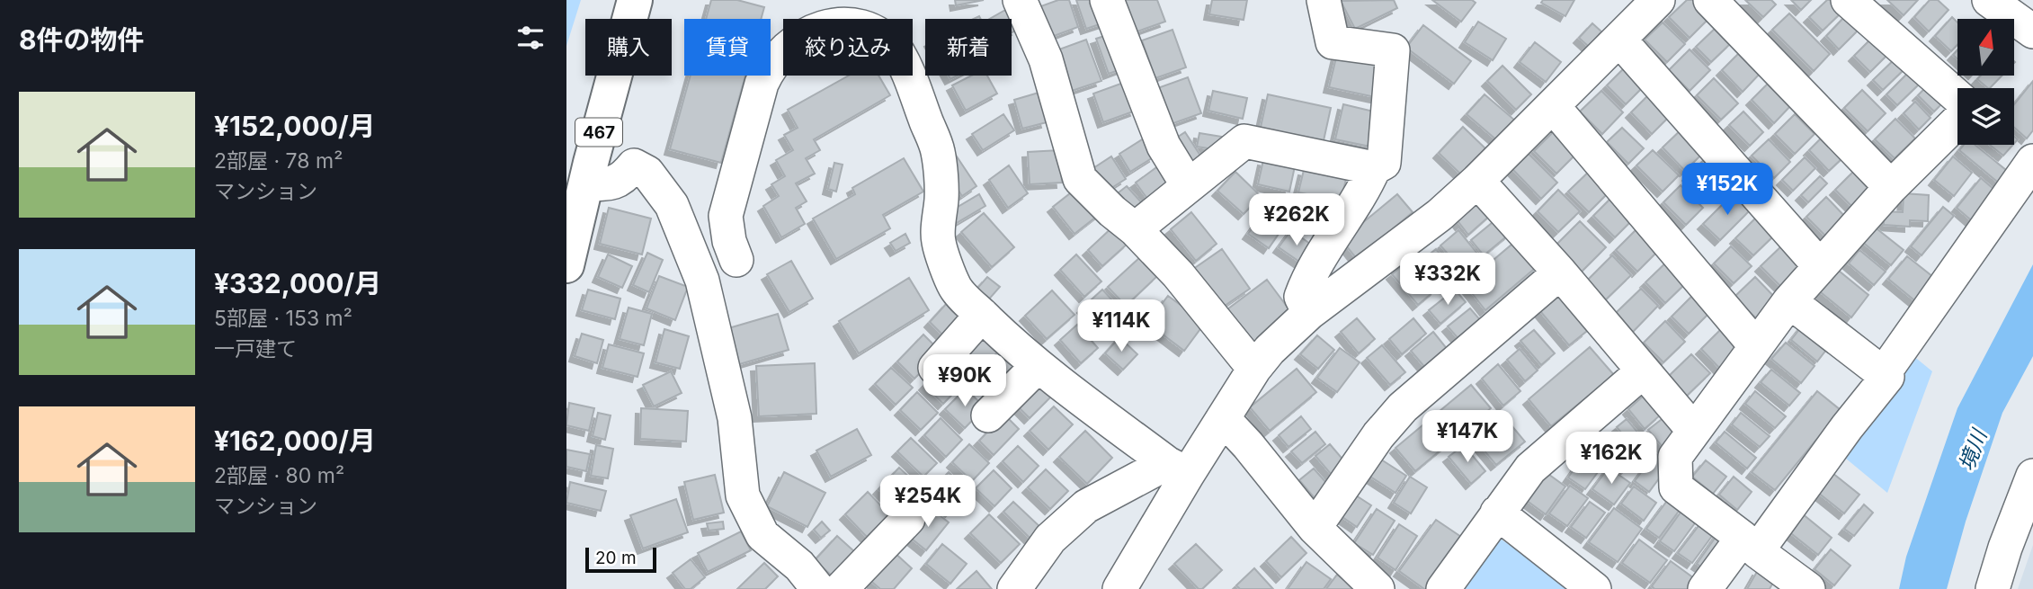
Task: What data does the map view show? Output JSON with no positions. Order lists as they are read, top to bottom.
{
  "streets": {
    "highway": ["467"]
  },
  "water": ["境川"],
  "scale_bar": "20 m",
  "north": "top",
  "page": {
    "heading": "8件の物件",
    "chip": [
      "購入",
      "賃貸",
      "絞り込み",
      "新着"
    ],
    "list": [
      {
        "name": "¥152,000/月",
        "note": "2部屋 · 78 m² · マンション"
      },
      {
        "name": "¥332,000/月",
        "note": "5部屋 · 153 m² · 一戸建て"
      },
      {
        "name": "¥162,000/月",
        "note": "2部屋 · 80 m² · マンション"
      }
    ],
    "price": [
      "¥152K",
      "¥262K",
      "¥332K",
      "¥114K",
      "¥90K",
      "¥147K",
      "¥162K",
      "¥254K"
    ],
    "scale": "20 m"
  }
}
